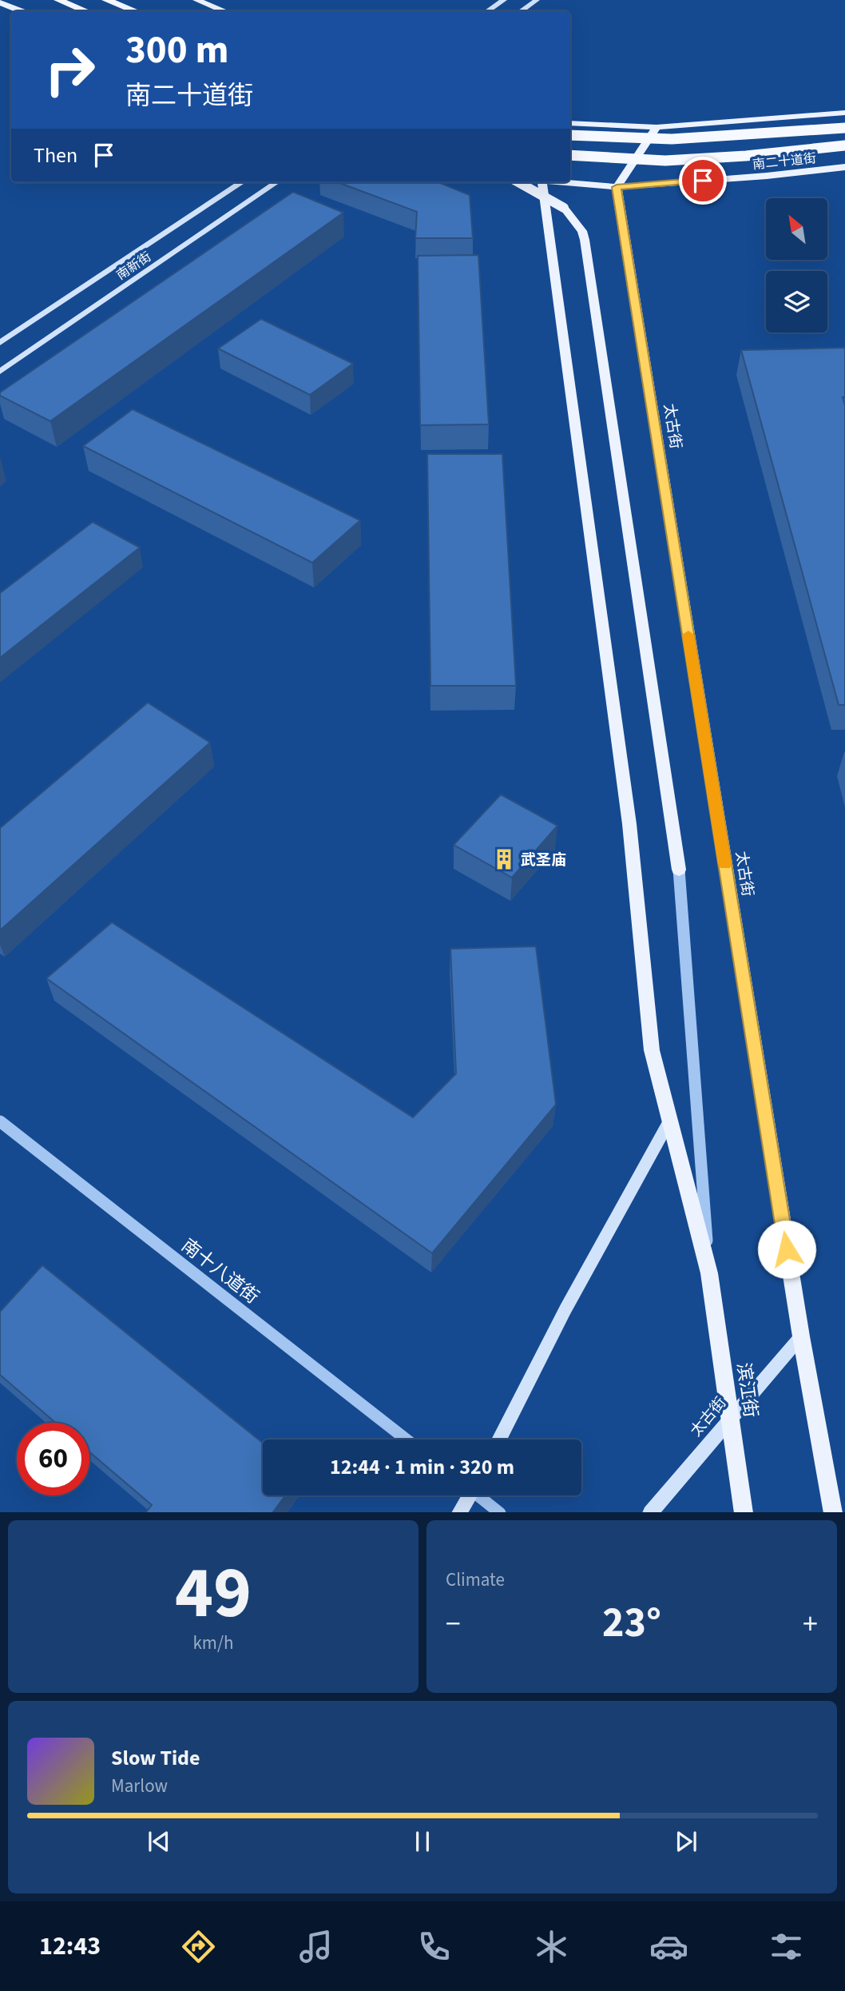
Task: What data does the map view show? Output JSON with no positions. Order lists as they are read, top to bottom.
{
  "streets": {
    "main road": [
      "南二十道街",
      "南新街",
      "太古街",
      "滨江街"
    ],
    "street": ["南十八道街"]
  },
  "crossings": [
    ["南二十道街", "太古街"],
    ["太古街", "滨江街"]
  ],
  "places": {
    "building": ["武圣庙"]
  },
  "north": "top left",
  "page": {
    "turn": ["300 m", "南二十道街"],
    "then": "Then",
    "limit": "60",
    "trip": "12:44 · 1 min · 320 m",
    "tile": [
      ["49", "km/h"],
      "Climate"
    ],
    "heat": ["−", "23°", "+"],
    "song": ["Slow Tide", "Marlow"],
    "tabs": "12:43"
  }
}
